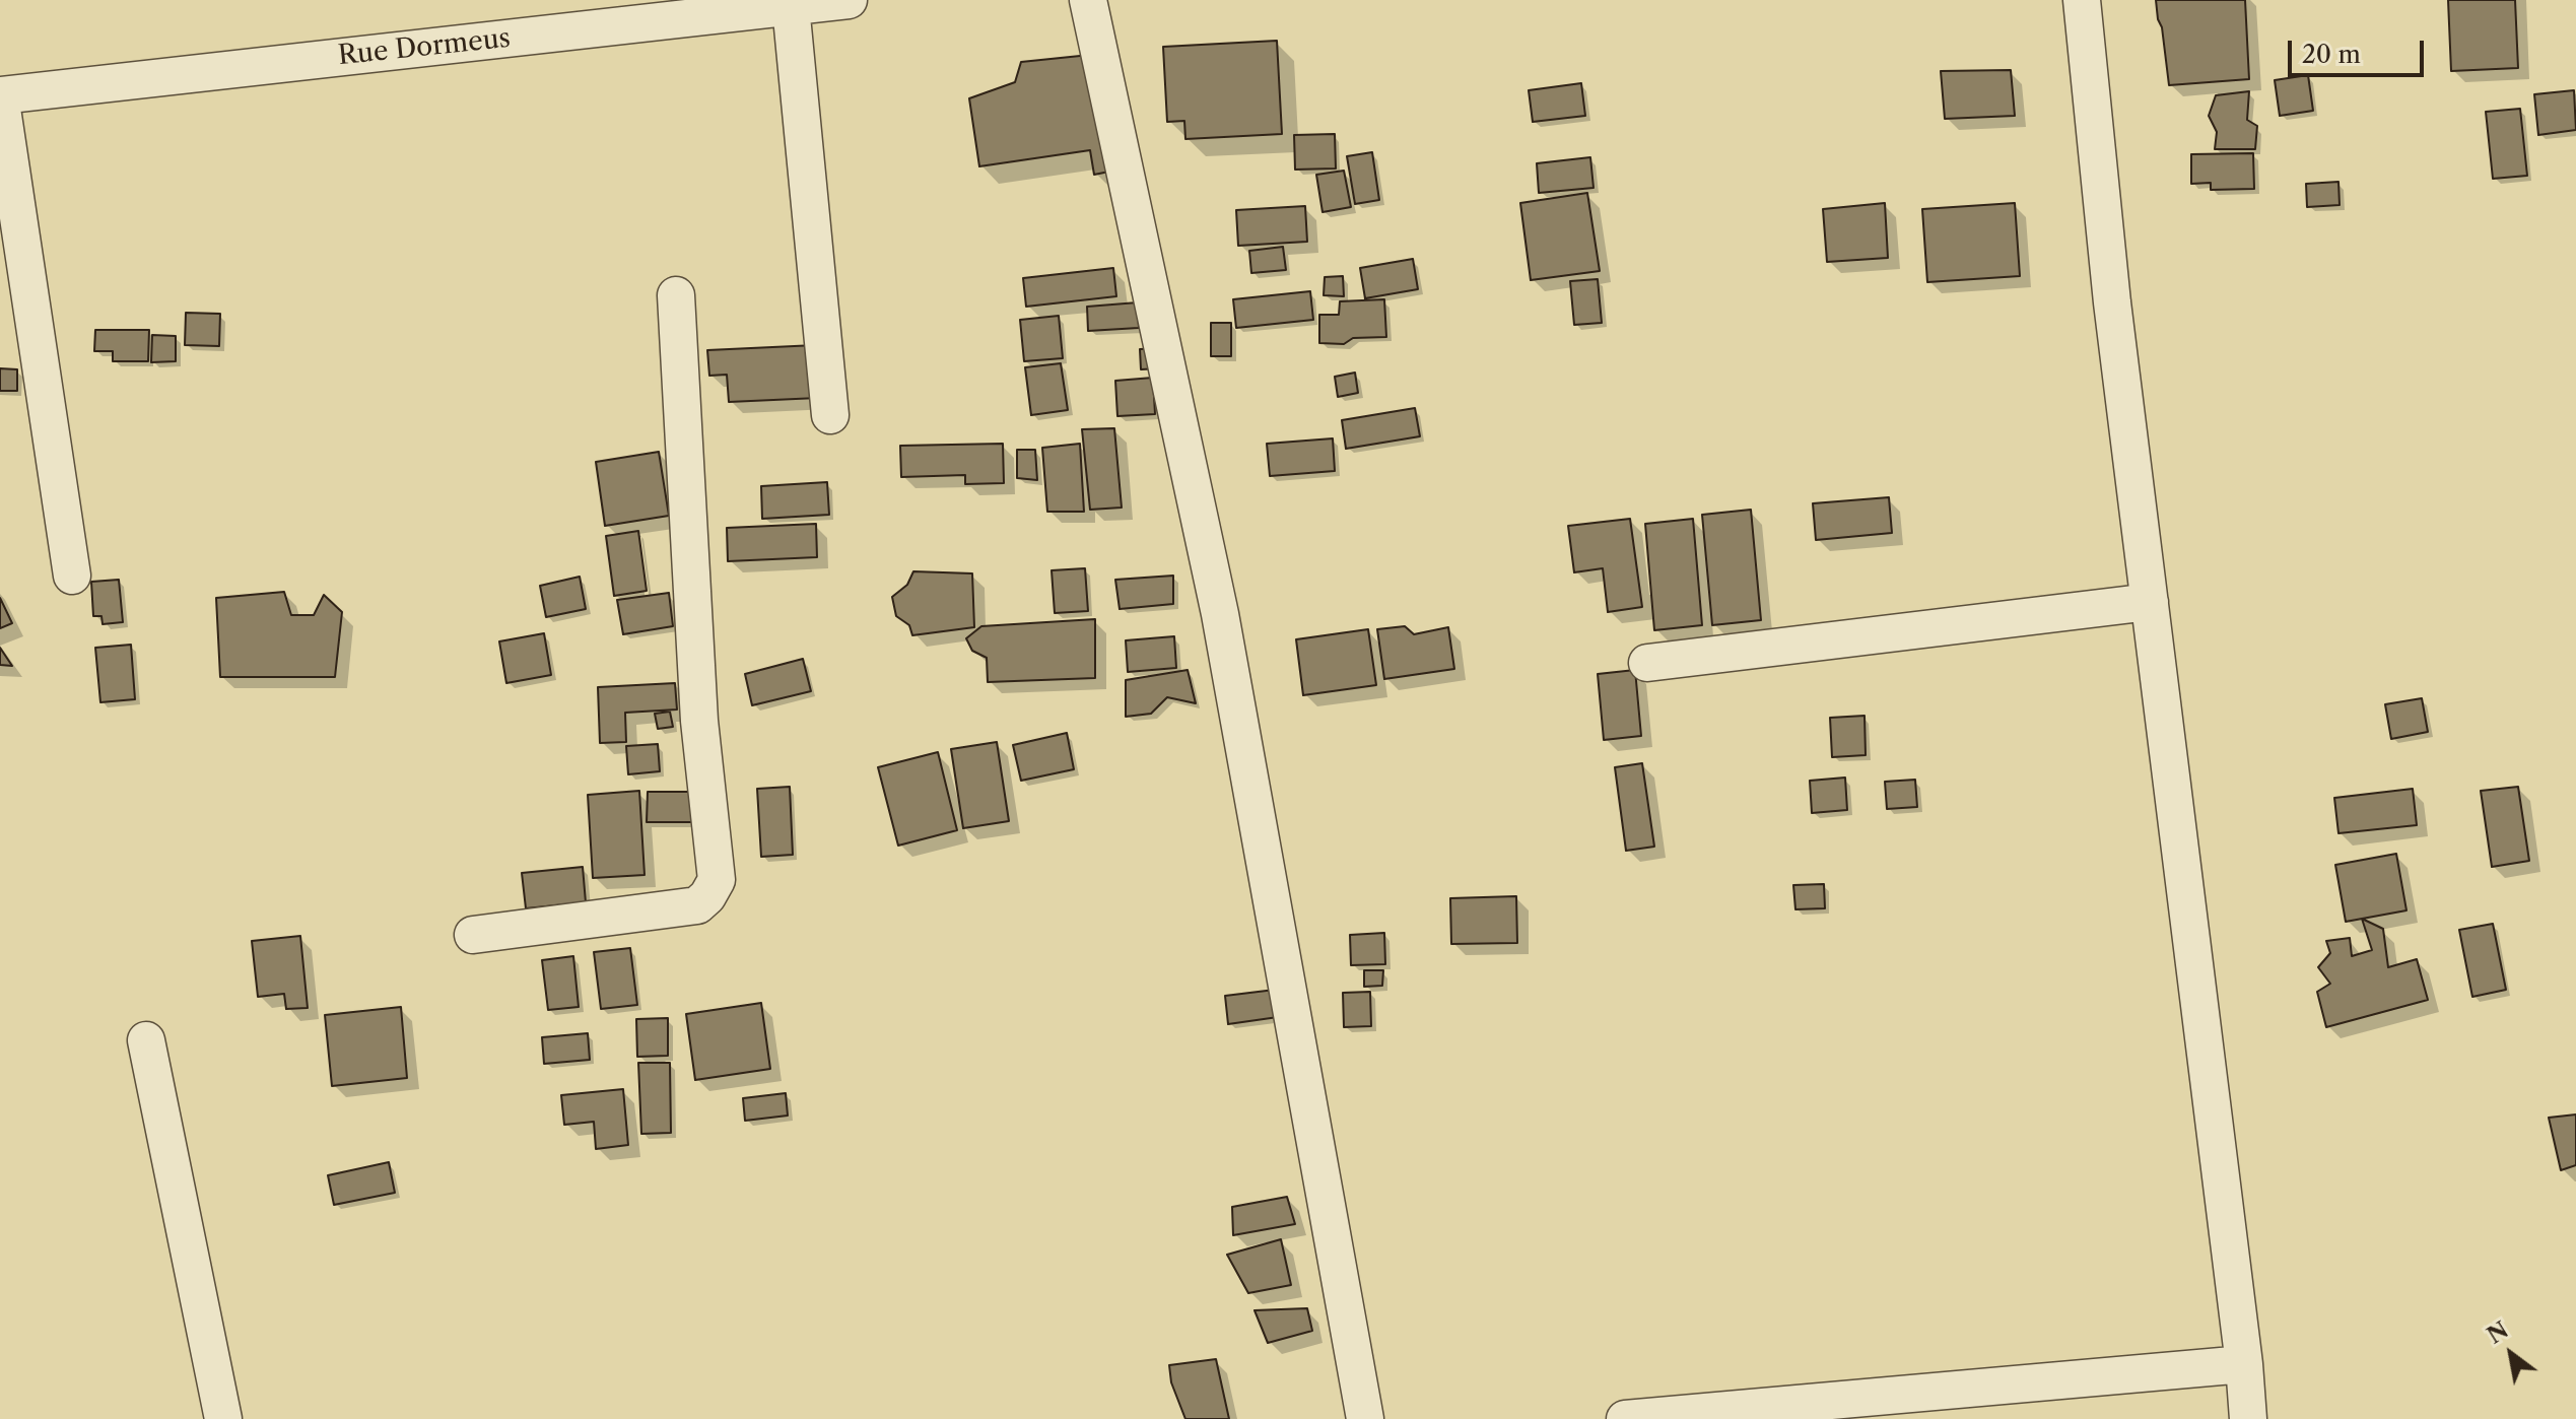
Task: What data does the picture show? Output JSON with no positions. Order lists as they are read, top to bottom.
{
  "streets": {
    "street": ["Rue Dormeus"]
  },
  "scale_bar": "20 m",
  "north": "top left"
}
